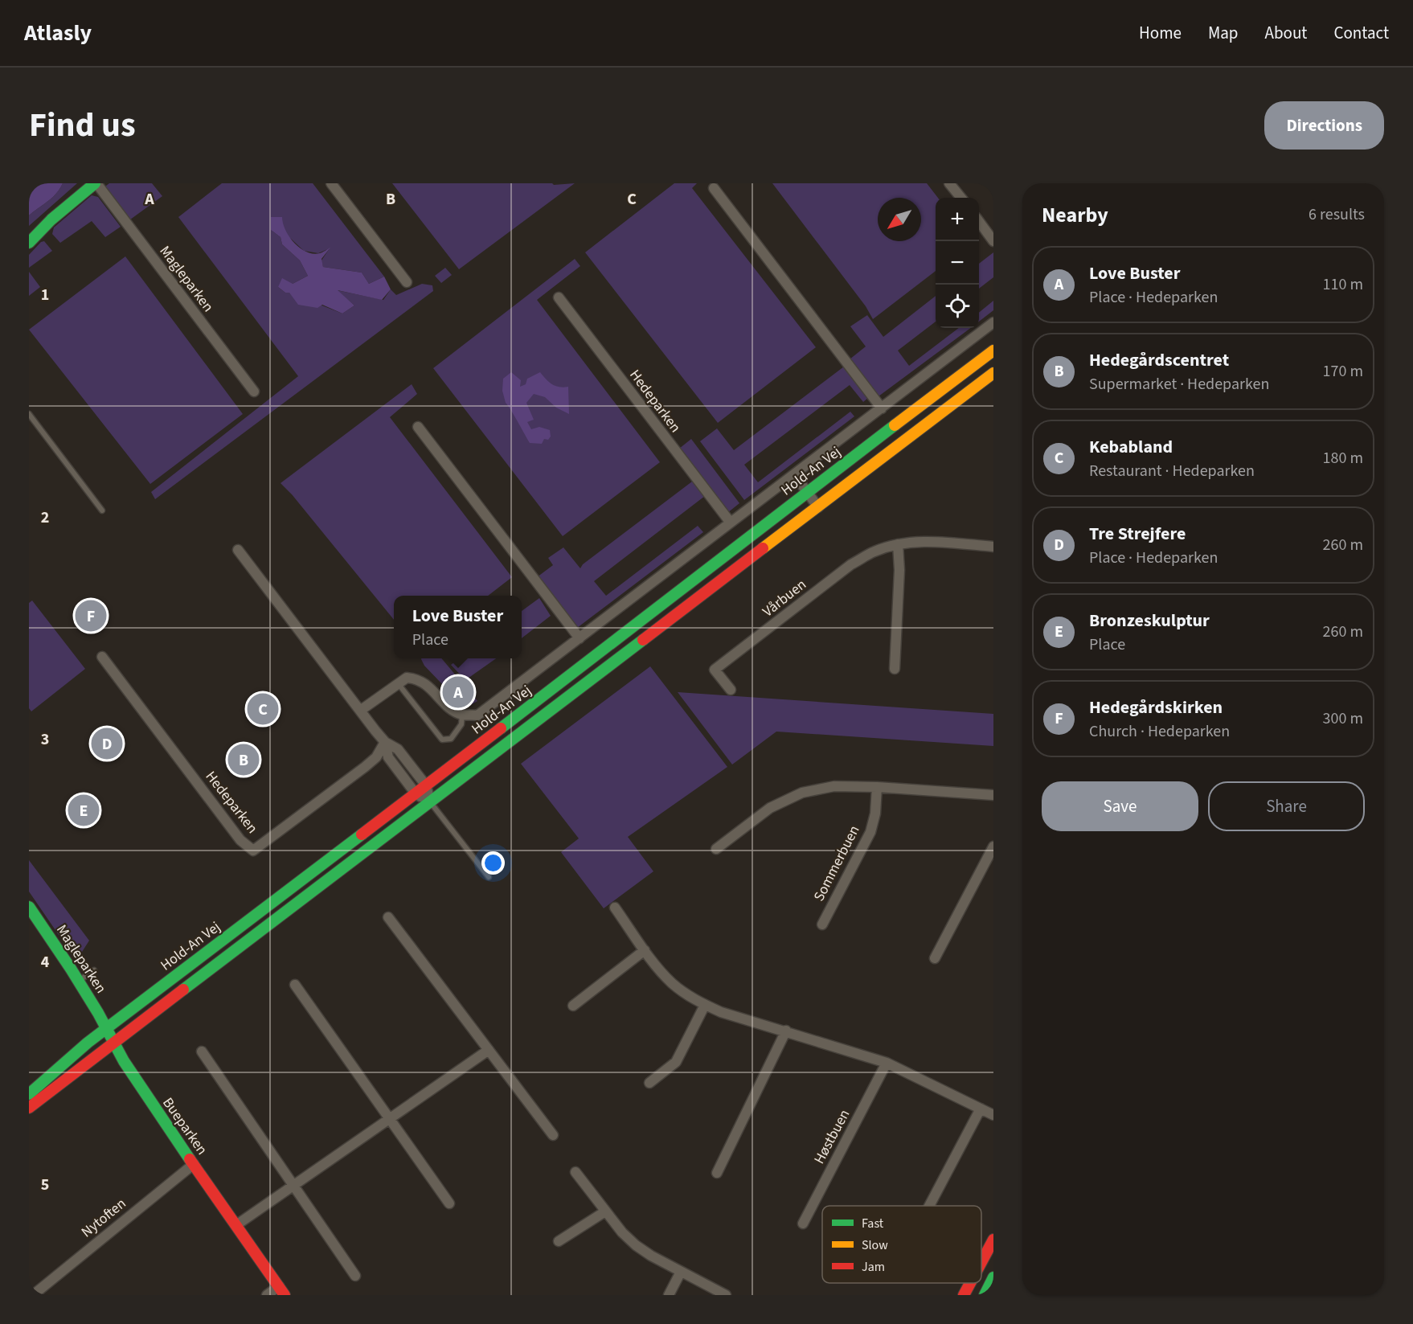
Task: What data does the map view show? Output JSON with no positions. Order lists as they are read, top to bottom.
{
  "streets": {
    "street": [
      "Magleparken",
      "Hedeparken",
      "Hold-An Vej",
      "Vårbuen",
      "Sommerbuen",
      "Bueparken",
      "Høstbuen",
      "Nytoften"
    ]
  },
  "crossings": [
    ["Magleparken", "Hold-An Vej"],
    ["Magleparken", "Bueparken"],
    ["Hold-An Vej", "Bueparken"],
    ["Bueparken", "Nytoften"]
  ],
  "legend": ["Fast", "Slow", "Jam"],
  "north": "bottom left",
  "page": {
    "header": "Atlasly",
    "nav": [
      "Home",
      "Map",
      "About",
      "Contact"
    ],
    "title": "Find us",
    "buttons": [
      "Directions",
      ["Save", "Share"]
    ],
    "heading": ["Nearby", "6 results"],
    "map_buttons": ["+", "−"],
    "list": [
      {
        "mark": "A",
        "name": "Love Buster",
        "note": "Place · Hedeparken",
        "value": "110 m"
      },
      {
        "mark": "B",
        "name": "Hedegårdscentret",
        "note": "Supermarket · Hedeparken",
        "value": "170 m"
      },
      {
        "mark": "C",
        "name": "Kebabland",
        "note": "Restaurant · Hedeparken",
        "value": "180 m"
      },
      {
        "mark": "D",
        "name": "Tre Strejfere",
        "note": "Place · Hedeparken",
        "value": "260 m"
      },
      {
        "mark": "E",
        "name": "Bronzeskulptur",
        "note": "Place",
        "value": "260 m"
      },
      {
        "mark": "F",
        "name": "Hedegårdskirken",
        "note": "Church · Hedeparken",
        "value": "300 m"
      }
    ],
    "popup": ["Love Buster", "Place"],
    "pins": [
      "F",
      "A",
      "C",
      "D",
      "B",
      "E"
    ]
  },
  "grid": {
    "columns": ["A", "B", "C"],
    "rows": [
      "1",
      "2",
      "3",
      "4",
      "5"
    ]
  }
}
